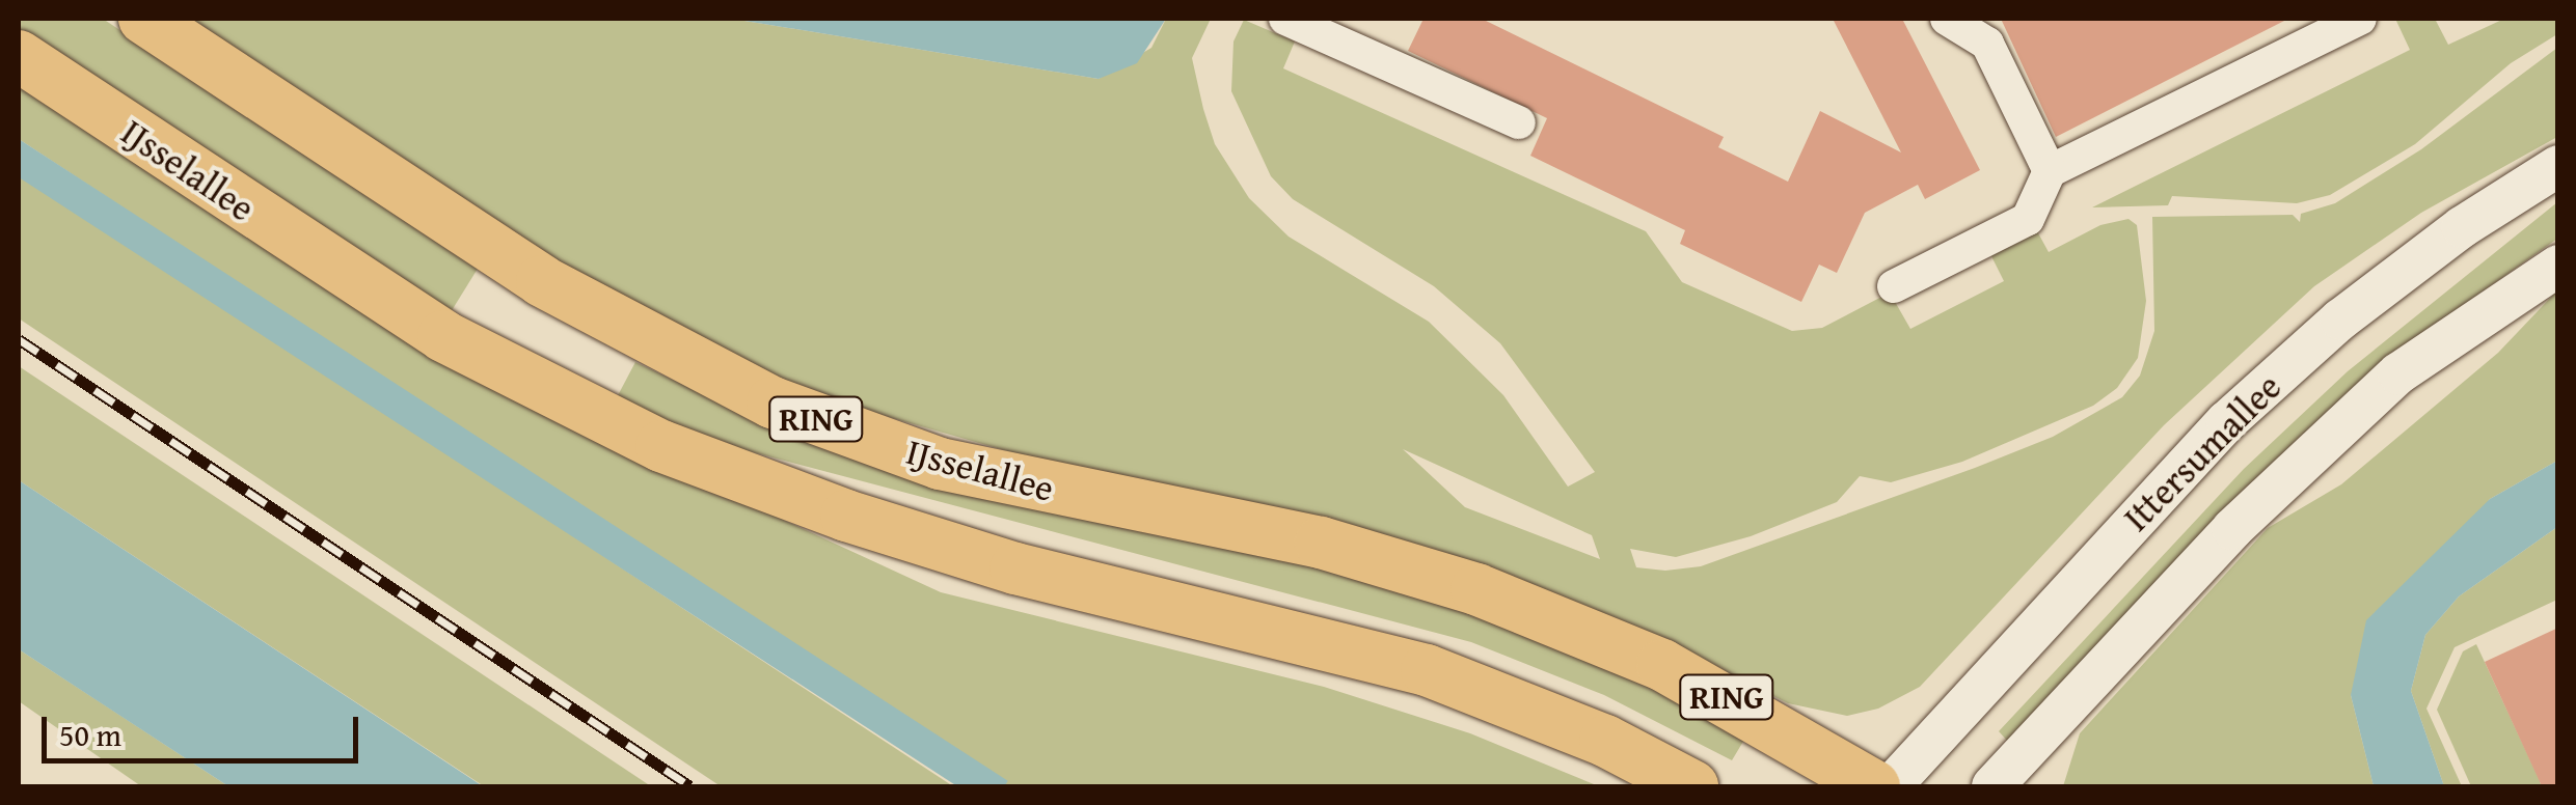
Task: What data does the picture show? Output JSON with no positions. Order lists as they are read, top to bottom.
{
  "streets": {
    "main road": ["IJsselallee", "RING"],
    "street": ["Ittersumallee"]
  },
  "scale_bar": "50 m"
}
